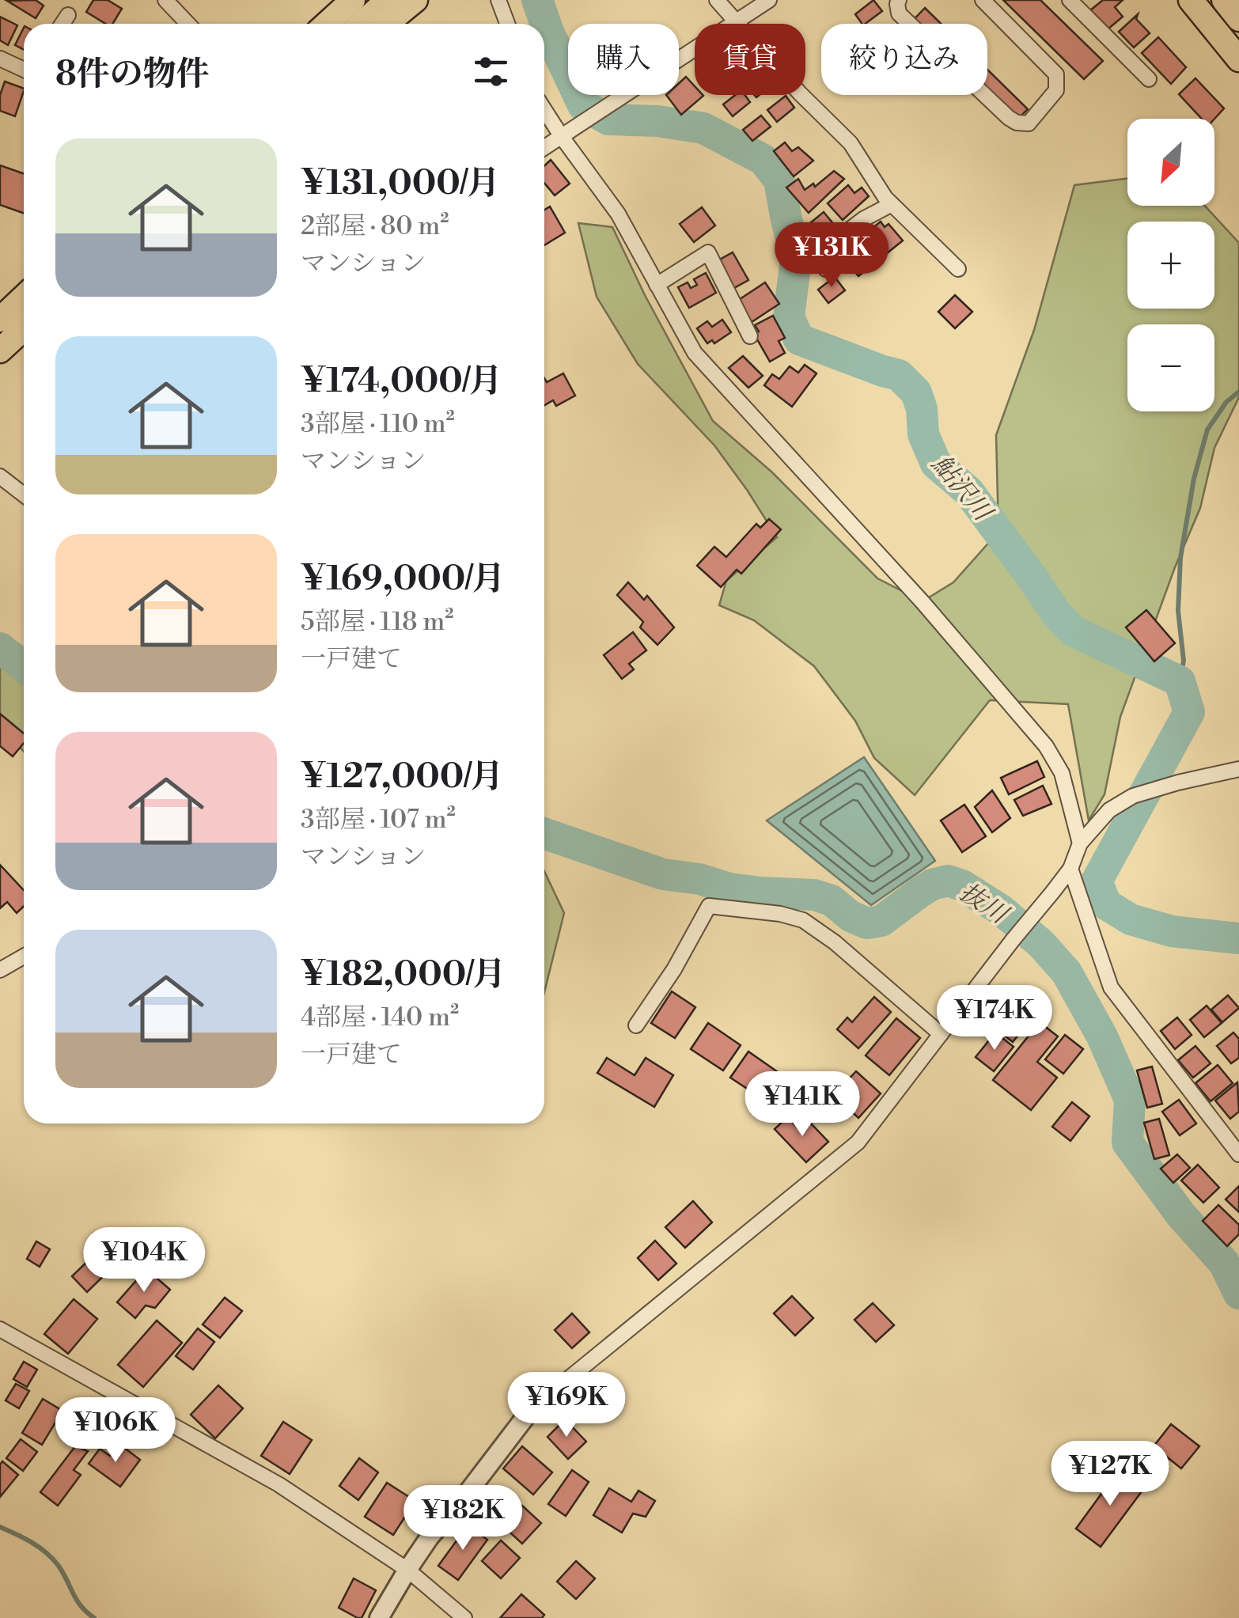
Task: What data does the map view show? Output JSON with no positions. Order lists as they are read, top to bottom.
{
  "water": ["鮎沢川", "抜川"],
  "north": "bottom left",
  "page": {
    "chip": ["購入", "賃貸", "絞り込み"],
    "heading": "8件の物件",
    "map_buttons": ["+", "−"],
    "list": [
      {
        "name": "¥131,000/月",
        "note": "2部屋 · 80 m² · マンション"
      },
      {
        "name": "¥174,000/月",
        "note": "3部屋 · 110 m² · マンション"
      },
      {
        "name": "¥169,000/月",
        "note": "5部屋 · 118 m² · 一戸建て"
      },
      {
        "name": "¥127,000/月",
        "note": "3部屋 · 107 m² · マンション"
      },
      {
        "name": "¥182,000/月",
        "note": "4部屋 · 140 m² · 一戸建て"
      }
    ],
    "price": [
      "¥131K",
      "¥174K",
      "¥141K",
      "¥104K",
      "¥169K",
      "¥106K",
      "¥127K",
      "¥182K"
    ]
  }
}
